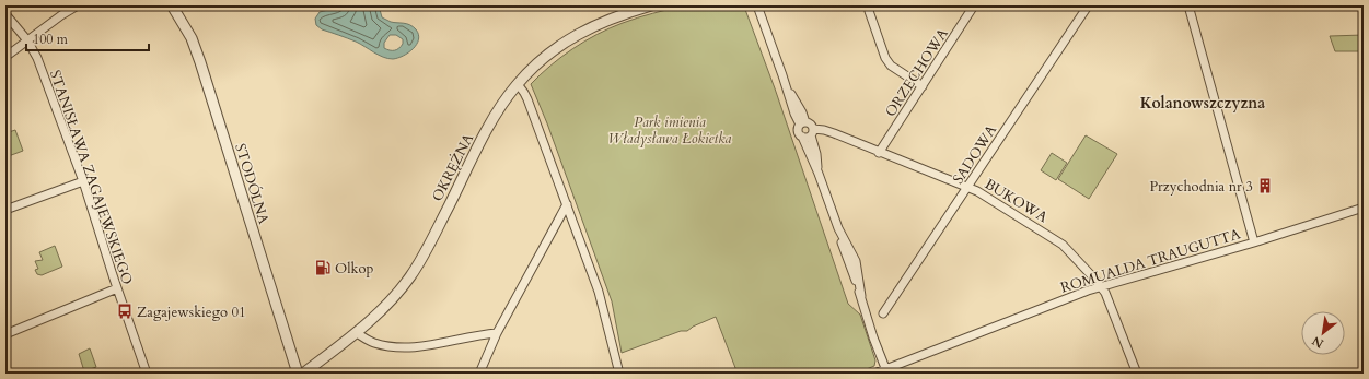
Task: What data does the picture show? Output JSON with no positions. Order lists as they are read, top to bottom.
{
  "streets": {
    "street": [
      "ORZECHOWA",
      "SADOWA",
      "OKRĘŻNA",
      "STANISŁAWA ZAGAJEWSKIEGO",
      "STODÓLNA",
      "BUKOWA",
      "ROMUALDA TRAUGUTTA"
    ]
  },
  "crossings": [
    ["ORZECHOWA", "BUKOWA"],
    ["SADOWA", "BUKOWA"],
    ["BUKOWA", "ROMUALDA TRAUGUTTA"]
  ],
  "districts": ["Kolanowszczyzna"],
  "parks": ["Park imienia Władysława Łokietka"],
  "places": {
    "building": ["Przychodnia nr 3"],
    "fuel station": ["Olkop"],
    "bus stop": ["Zagajewskiego 01"]
  },
  "scale_bar": "100 m",
  "north": "bottom left"
}
